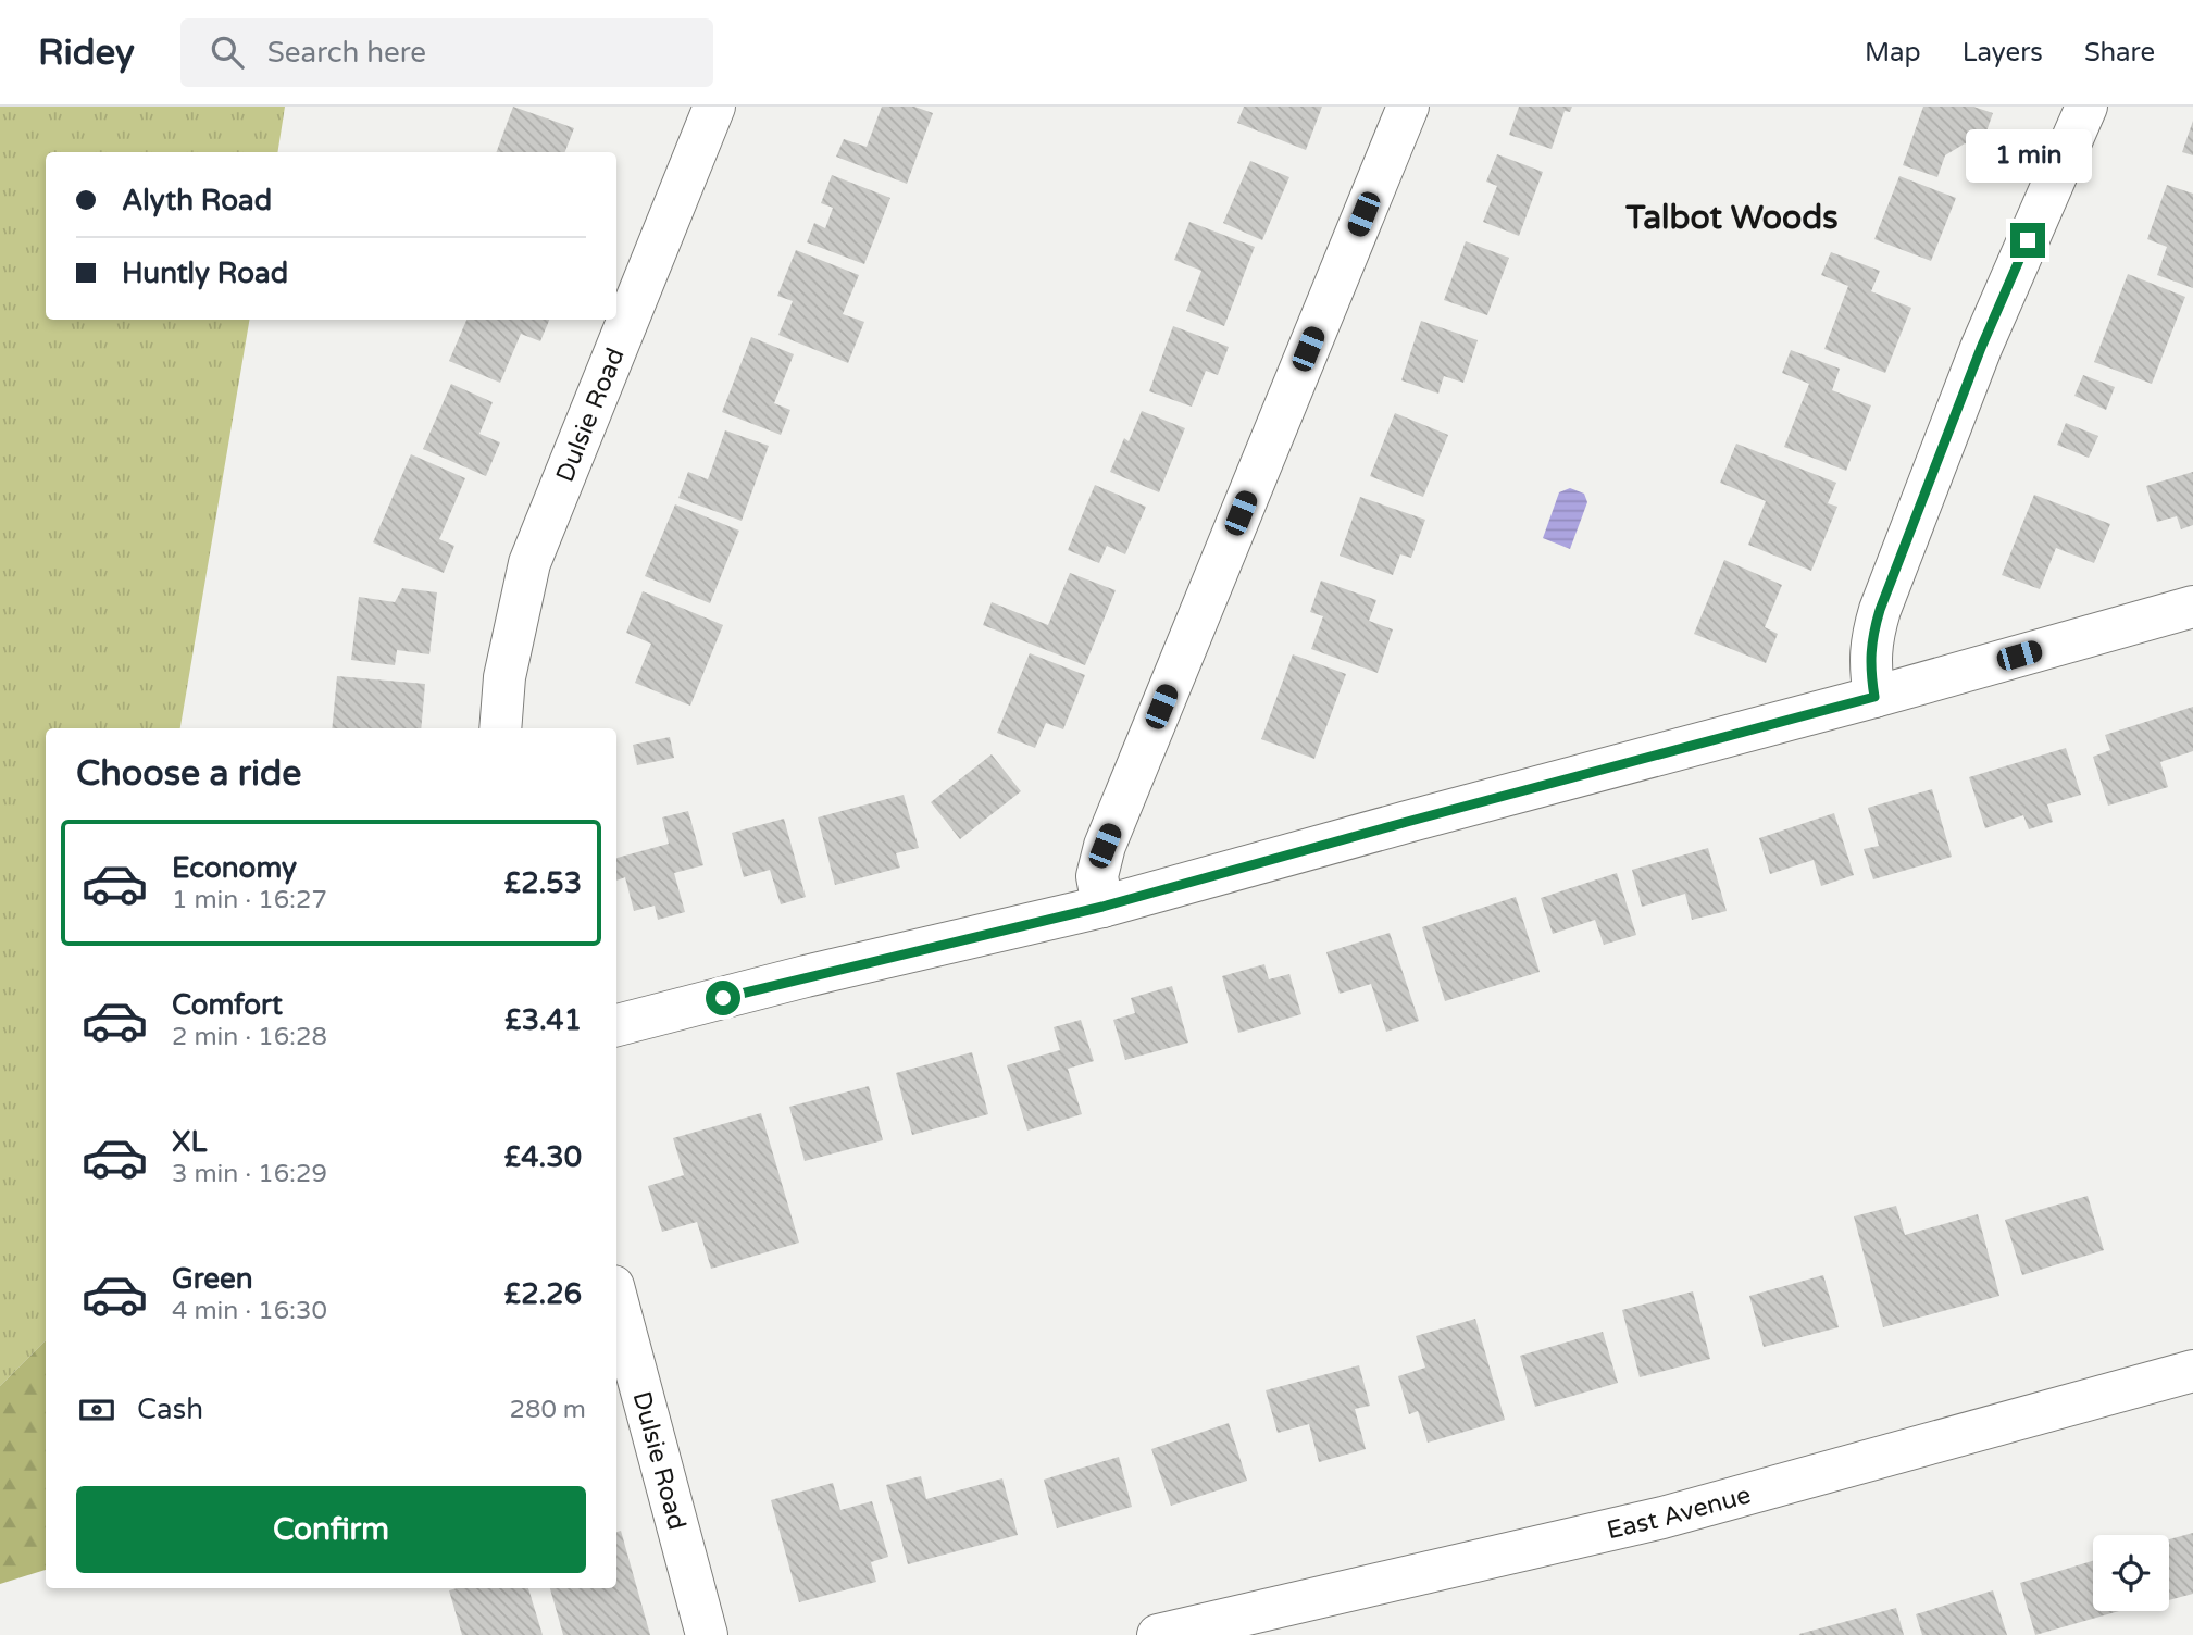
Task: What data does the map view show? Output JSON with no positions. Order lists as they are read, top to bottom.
{
  "streets": {
    "street": ["Dulsie Road", "East Avenue"]
  },
  "districts": ["Talbot Woods"],
  "page": {
    "header": "Ridey",
    "search": "Search here",
    "nav": ["Map", "Layers", "Share"],
    "bubble": "1 min",
    "banner": ["Alyth Road", "Huntly Road"],
    "heading": "Choose a ride",
    "list": [
      {
        "name": "Economy",
        "note": "1 min · 16:27",
        "value": "£2.53"
      },
      {
        "name": "Comfort",
        "note": "2 min · 16:28",
        "value": "£3.41"
      },
      {
        "name": "XL",
        "note": "3 min · 16:29",
        "value": "£4.30"
      },
      {
        "name": "Green",
        "note": "4 min · 16:30",
        "value": "£2.26"
      }
    ],
    "pay": ["Cash", "280 m"],
    "buttons": "Confirm"
  }
}
